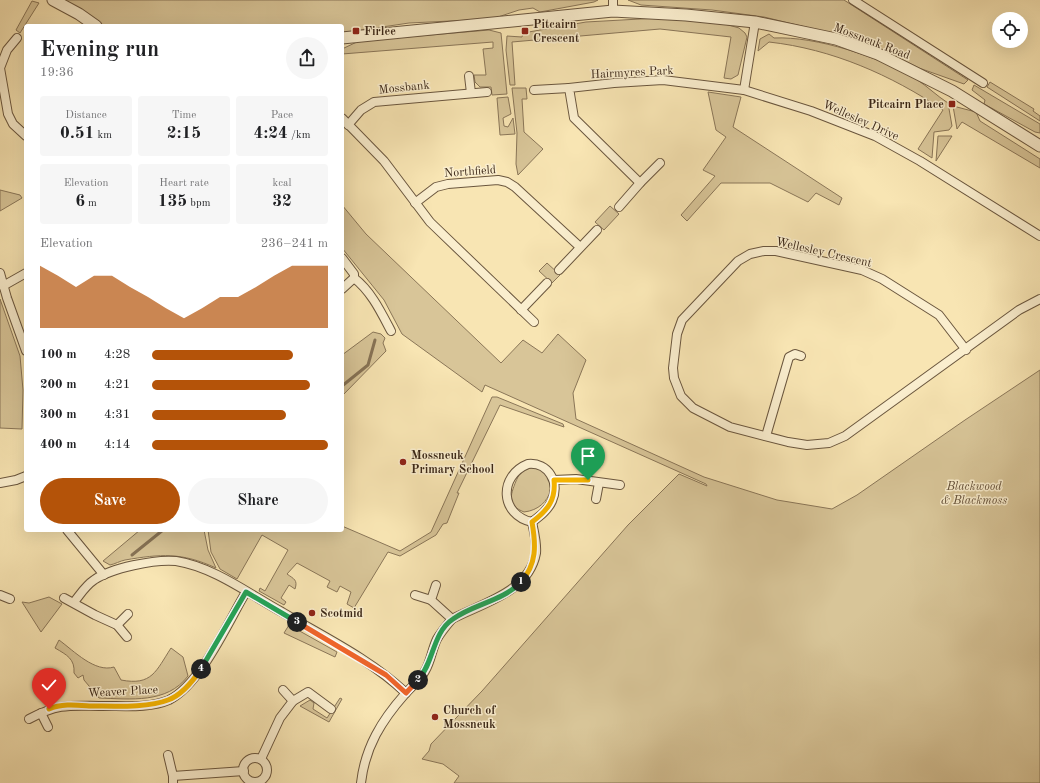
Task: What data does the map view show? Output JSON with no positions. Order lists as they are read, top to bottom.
{
  "streets": {
    "street": [
      "Mossneuk Road",
      "Hairmyres Park",
      "Mossbank",
      "Wellesley Drive",
      "Northfield",
      "Wellesley Crescent",
      "Weaver Place"
    ]
  },
  "crossings": [
    ["Hairmyres Park", "Wellesley Drive"]
  ],
  "parks": ["Blackwood & Blackmoss"],
  "places": {
    "transit": ["Firlee", "Pitcairn Crescent", "Pitcairn Place"],
    "other": ["Mossneuk Primary School", "Scotmid", "Church of Mossneuk"]
  },
  "page": {
    "heading": ["Evening run", "19:36"],
    "stats": [
      ["Distance", "0.51 km"],
      ["Time", "2:15"],
      ["Pace", "4:24 /km"],
      ["Elevation", "6 m"],
      ["Heart rate", "135 bpm"],
      ["kcal", "32"]
    ],
    "chart": ["Elevation", "236–241 m"],
    "list": [
      {
        "name": "100 m",
        "note": "4:28"
      },
      {
        "name": "200 m",
        "note": "4:21"
      },
      {
        "name": "300 m",
        "note": "4:31"
      },
      {
        "name": "400 m",
        "note": "4:14"
      }
    ],
    "buttons": ["Save", "Share"],
    "pins": [
      "1",
      "3",
      "4",
      "2"
    ]
  }
}
